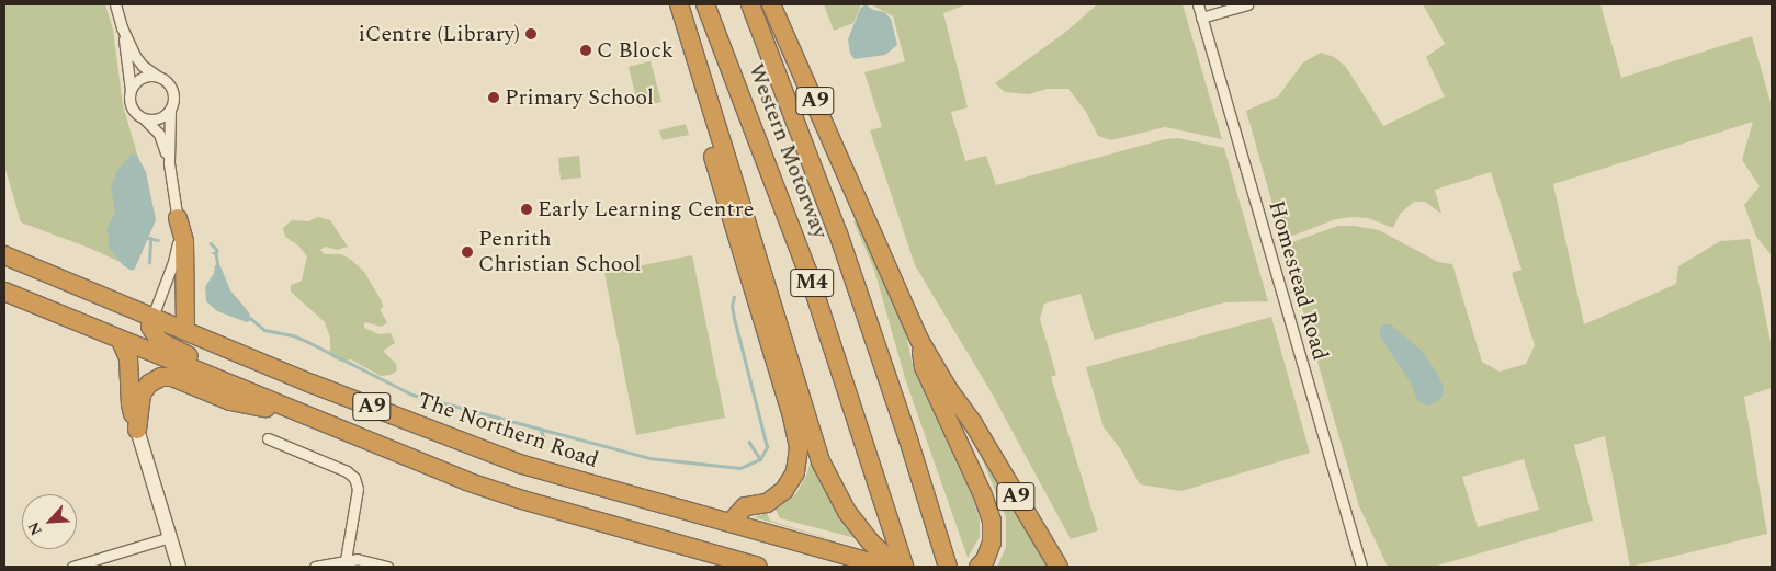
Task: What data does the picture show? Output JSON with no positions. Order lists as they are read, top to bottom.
{
  "streets": {
    "highway": [
      "A9",
      "Western Motorway",
      "M4",
      "The Northern Road"
    ],
    "street": ["Homestead Road"]
  },
  "crossings": [
    ["M4", "The Northern Road"]
  ],
  "places": [
    "iCentre (Library)",
    "C Block",
    "Primary School",
    "Early Learning Centre",
    "Penrith Christian School"
  ],
  "north": "bottom left"
}
